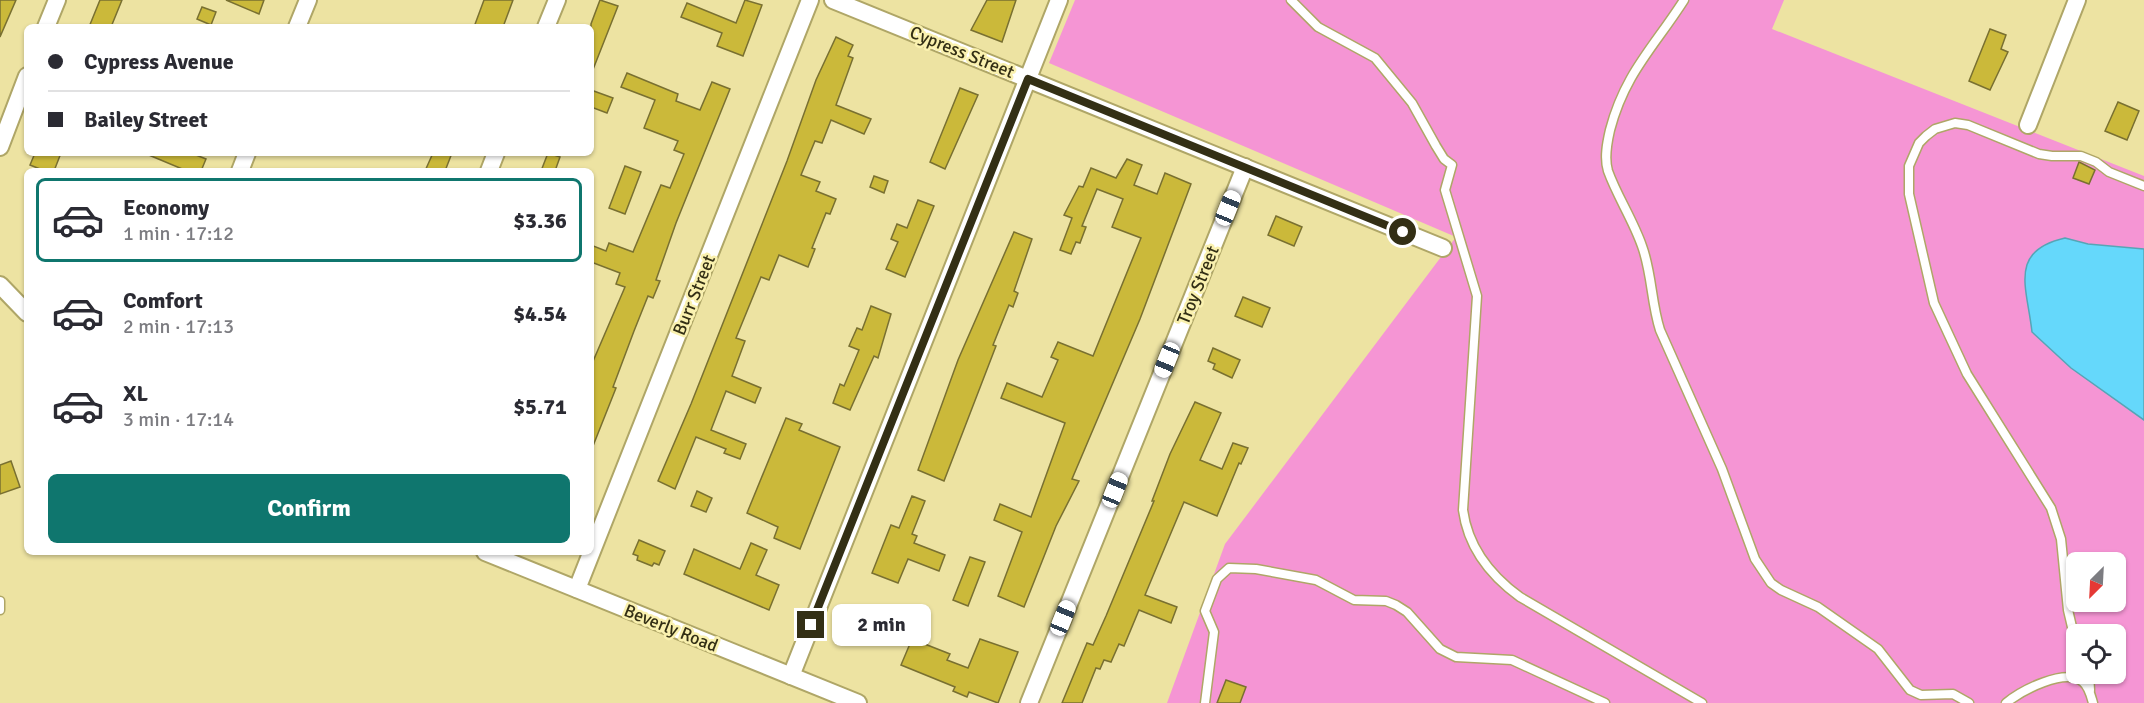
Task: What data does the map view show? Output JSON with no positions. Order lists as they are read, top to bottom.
{
  "streets": {
    "street": [
      "Cypress Street",
      "Troy Street",
      "Burr Street",
      "Beverly Road"
    ]
  },
  "crossings": [
    ["Cypress Street", "Troy Street"],
    ["Burr Street", "Beverly Road"]
  ],
  "north": "bottom left",
  "page": {
    "banner": ["Cypress Avenue", "Bailey Street"],
    "list": [
      {
        "name": "Economy",
        "note": "1 min · 17:12",
        "value": "$3.36"
      },
      {
        "name": "Comfort",
        "note": "2 min · 17:13",
        "value": "$4.54"
      },
      {
        "name": "XL",
        "note": "3 min · 17:14",
        "value": "$5.71"
      }
    ],
    "buttons": "Confirm",
    "bubble": "2 min"
  }
}
